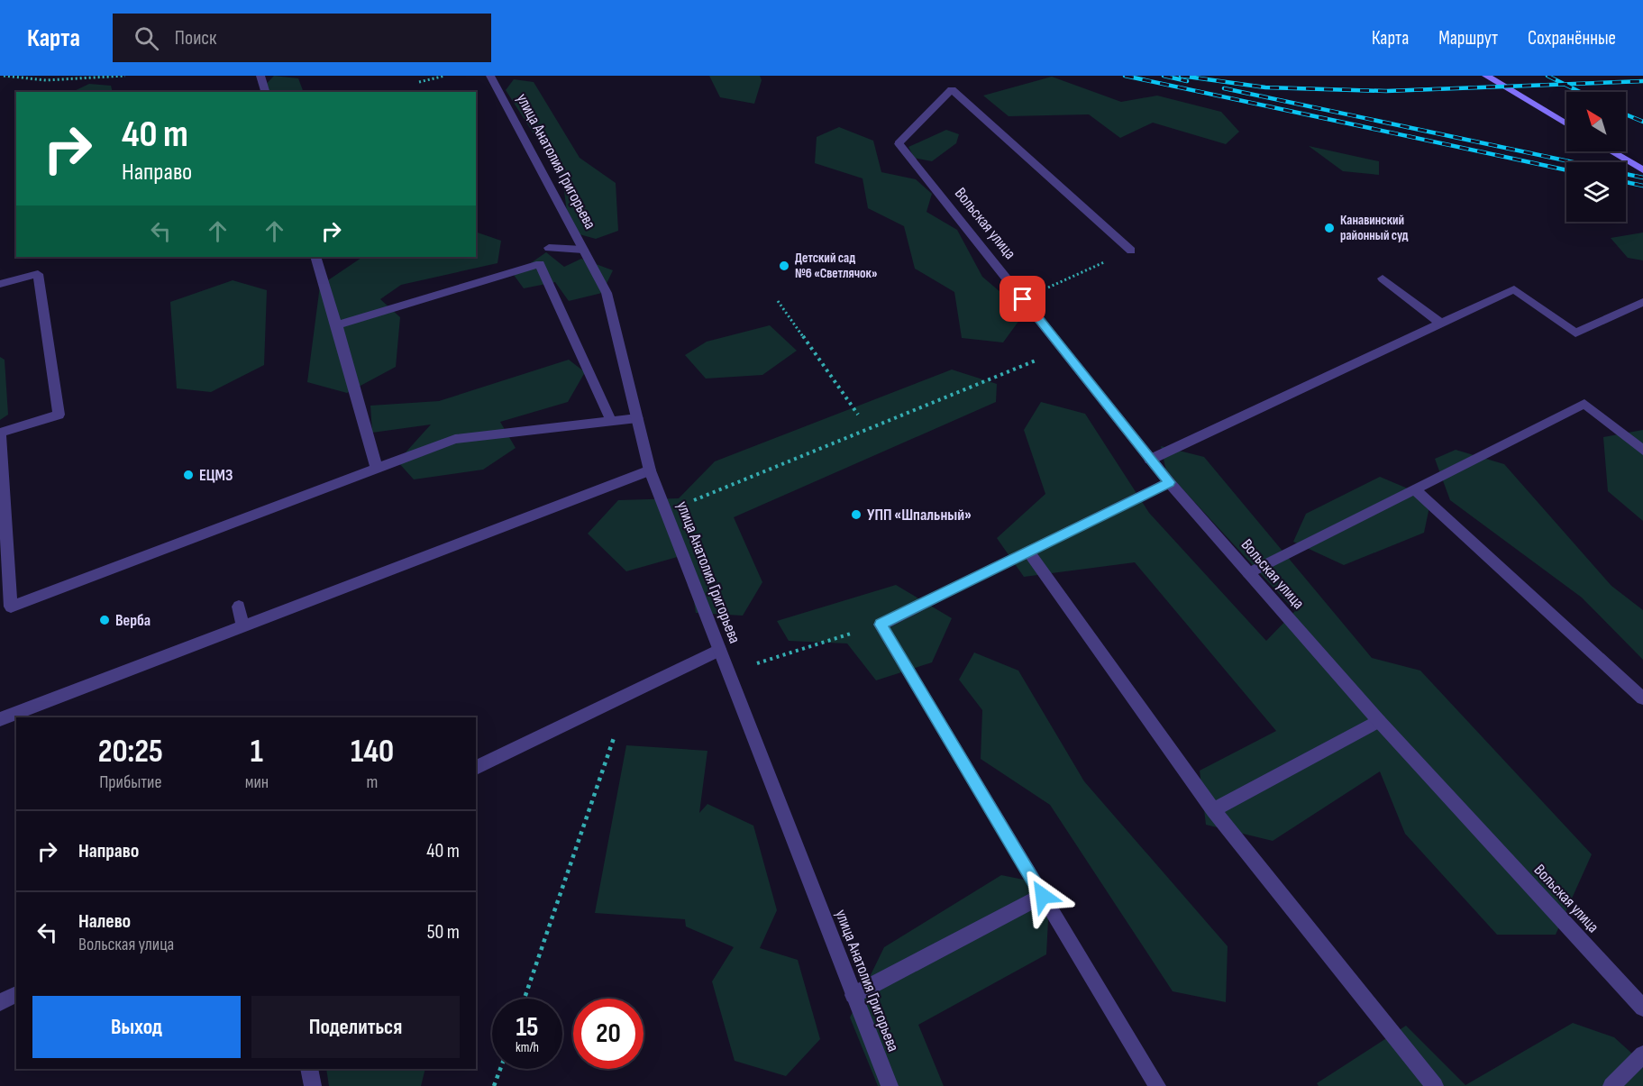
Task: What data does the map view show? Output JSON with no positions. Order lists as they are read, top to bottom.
{
  "streets": {
    "street": ["улица Анатолия Григорьева", "Вольская улица"]
  },
  "places": [
    "Канавинский районный суд",
    "Детский сад №6 «Светлячок»",
    "ЕЦМЗ",
    "УПП «Шпальный»",
    "Верба"
  ],
  "north": "top left",
  "page": {
    "header": "Карта",
    "search": "Поиск",
    "nav": ["Карта", "Маршрут", "Сохранённые"],
    "turn": ["40 m", "Направо"],
    "eta": [
      "20:25",
      "Прибытие",
      "1",
      "мин",
      "140",
      "m"
    ],
    "list": [
      {
        "name": "Направо",
        "value": "40 m"
      },
      {
        "name": "Налево",
        "note": "Вольская улица",
        "value": "50 m"
      }
    ],
    "buttons": ["Выход", "Поделиться"],
    "speed": "15 km/h",
    "limit": "20"
  }
}
